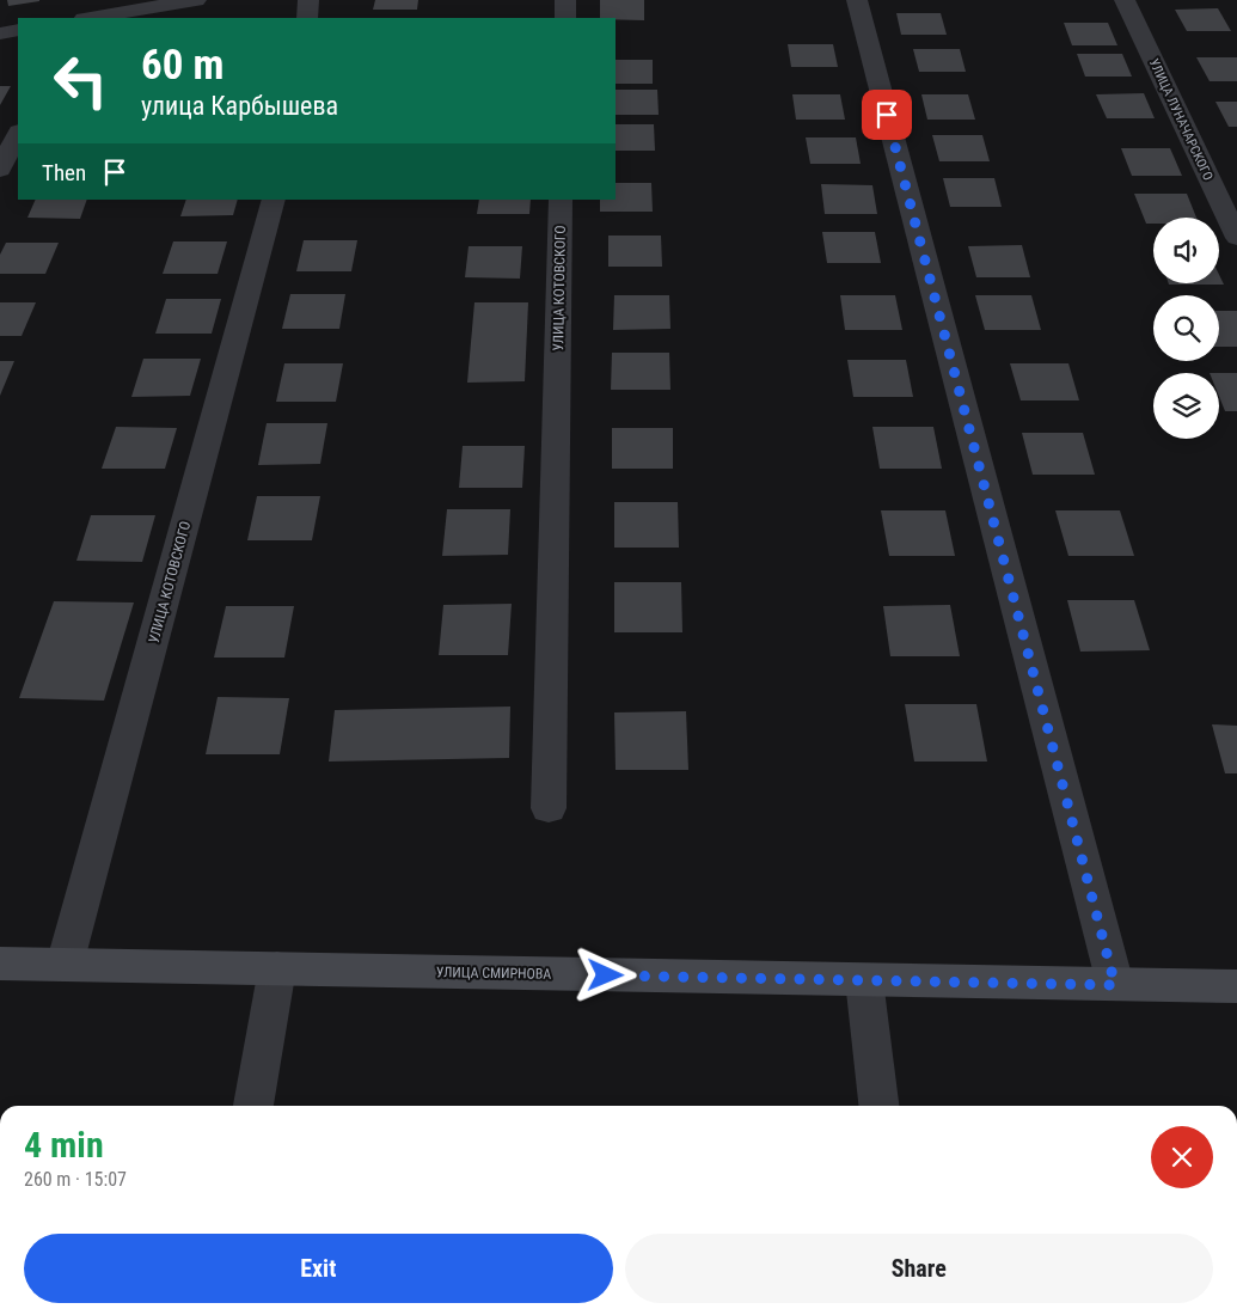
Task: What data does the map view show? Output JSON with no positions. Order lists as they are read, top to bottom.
{
  "streets": {
    "main road": ["УЛИЦА СМИРНОВА"],
    "street": ["УЛИЦА ЛУНАЧАРСКОГО", "УЛИЦА КОТОВСКОГО"]
  },
  "crossings": [
    ["УЛИЦА КОТОВСКОГО", "УЛИЦА СМИРНОВА"]
  ],
  "page": {
    "turn": ["60 m", "улица Карбышева"],
    "then": "Then",
    "heading": ["4 min", "260 m · 15:07"],
    "buttons": ["Exit", "Share"]
  }
}
